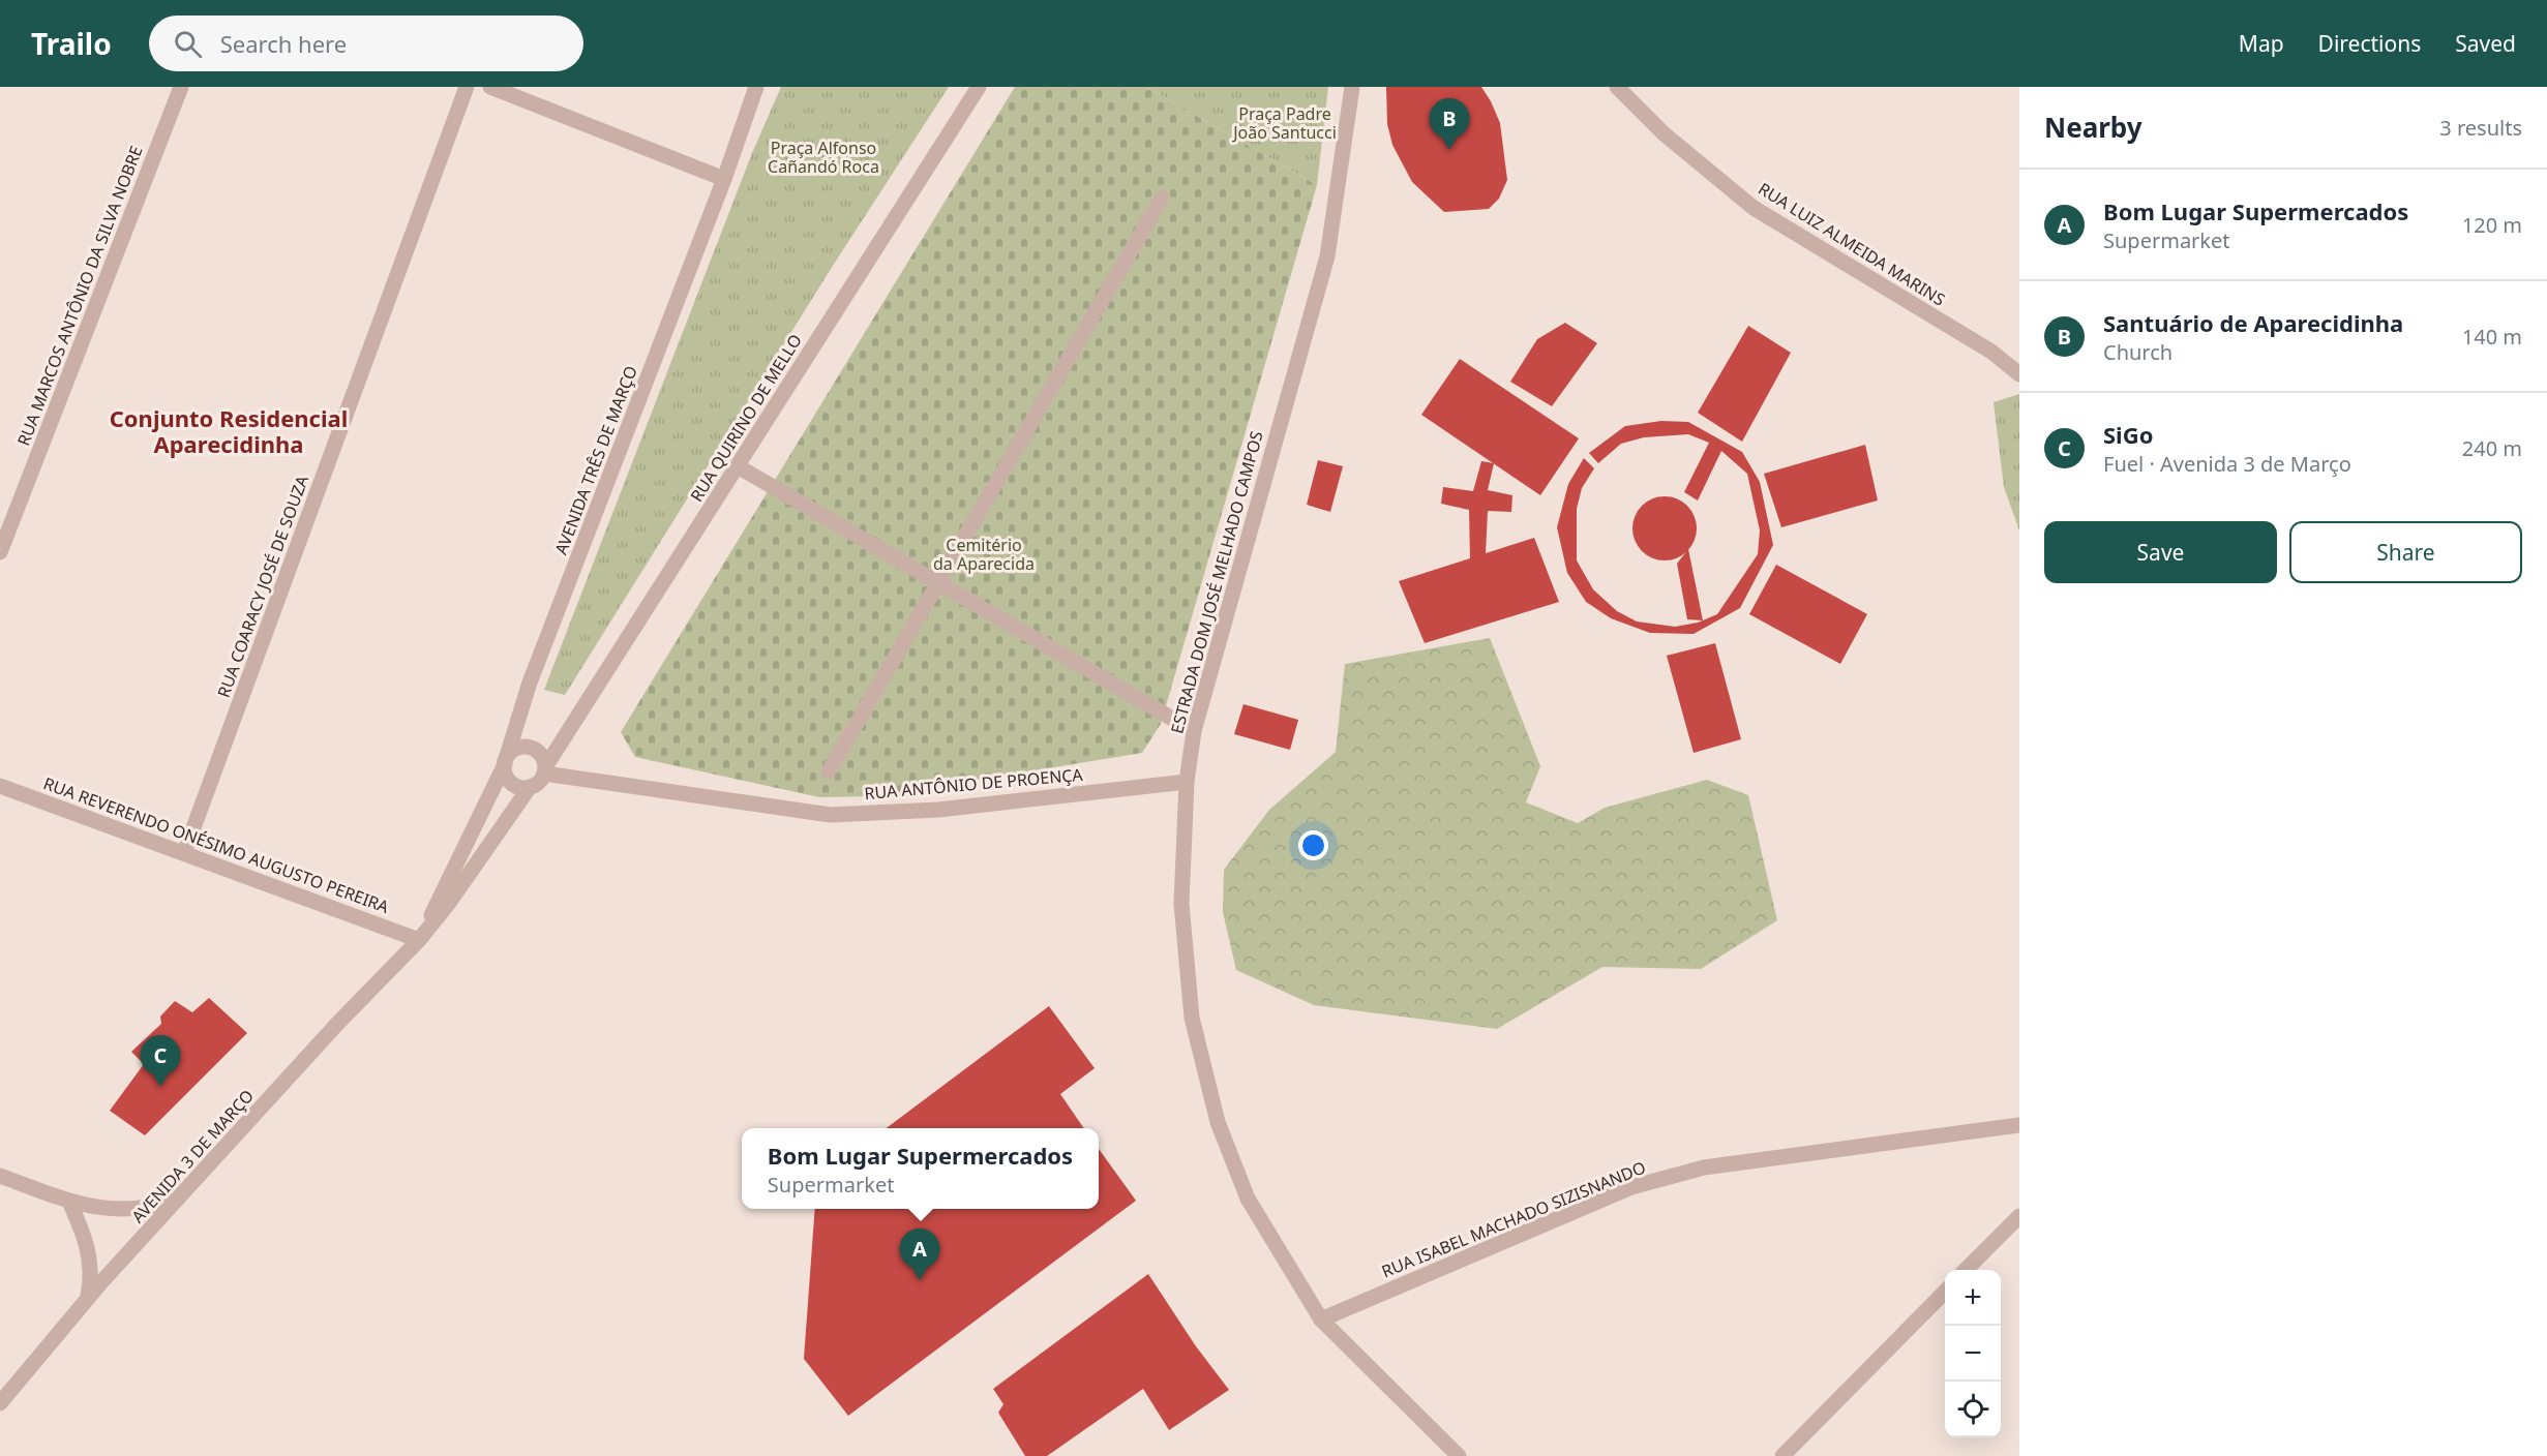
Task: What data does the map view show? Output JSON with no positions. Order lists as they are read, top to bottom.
{
  "streets": {
    "street": [
      "RUA LUIZ ALMEIDA MARINS",
      "RUA MARCOS ANTÔNIO DA SILVA NOBRE",
      "RUA QUIRINO DE MELLO",
      "AVENIDA TRÊS DE MARÇO",
      "ESTRADA DOM JOSÉ MELHADO CAMPOS",
      "RUA COARACY JOSÉ DE SOUZA",
      "RUA ANTÔNIO DE PROENÇA",
      "RUA REVERENDO ONÉSIMO AUGUSTO PEREIRA",
      "AVENIDA 3 DE MARÇO",
      "RUA ISABEL MACHADO SIZISNANDO"
    ]
  },
  "crossings": [
    ["RUA QUIRINO DE MELLO", "AVENIDA TRÊS DE MARÇO"],
    ["RUA QUIRINO DE MELLO", "RUA ANTÔNIO DE PROENÇA"],
    ["AVENIDA TRÊS DE MARÇO", "RUA ANTÔNIO DE PROENÇA"],
    ["AVENIDA TRÊS DE MARÇO", "RUA REVERENDO ONÉSIMO AUGUSTO PEREIRA"],
    ["AVENIDA TRÊS DE MARÇO", "AVENIDA 3 DE MARÇO"],
    ["ESTRADA DOM JOSÉ MELHADO CAMPOS", "RUA ANTÔNIO DE PROENÇA"],
    ["ESTRADA DOM JOSÉ MELHADO CAMPOS", "RUA ISABEL MACHADO SIZISNANDO"],
    ["RUA COARACY JOSÉ DE SOUZA", "RUA REVERENDO ONÉSIMO AUGUSTO PEREIRA"],
    ["RUA REVERENDO ONÉSIMO AUGUSTO PEREIRA", "AVENIDA 3 DE MARÇO"]
  ],
  "districts": ["Conjunto Residencial Aparecidinha"],
  "parks": ["Praça Padre João Santucci", "Praça Alfonso Cañandó Roca", "Cemitério da Aparecida"],
  "page": {
    "header": "Trailo",
    "search": "Search here",
    "nav": ["Map", "Directions", "Saved"],
    "heading": ["Nearby", "3 results"],
    "pins": ["B", "C", "A"],
    "list": [
      {
        "mark": "A",
        "name": "Bom Lugar Supermercados",
        "note": "Supermarket",
        "value": "120 m"
      },
      {
        "mark": "B",
        "name": "Santuário de Aparecidinha",
        "note": "Church",
        "value": "140 m"
      },
      {
        "mark": "C",
        "name": "SiGo",
        "note": "Fuel · Avenida 3 de Março",
        "value": "240 m"
      }
    ],
    "buttons": ["Save", "Share"],
    "popup": ["Bom Lugar Supermercados", "Supermarket"],
    "map_buttons": ["+", "−"]
  }
}
